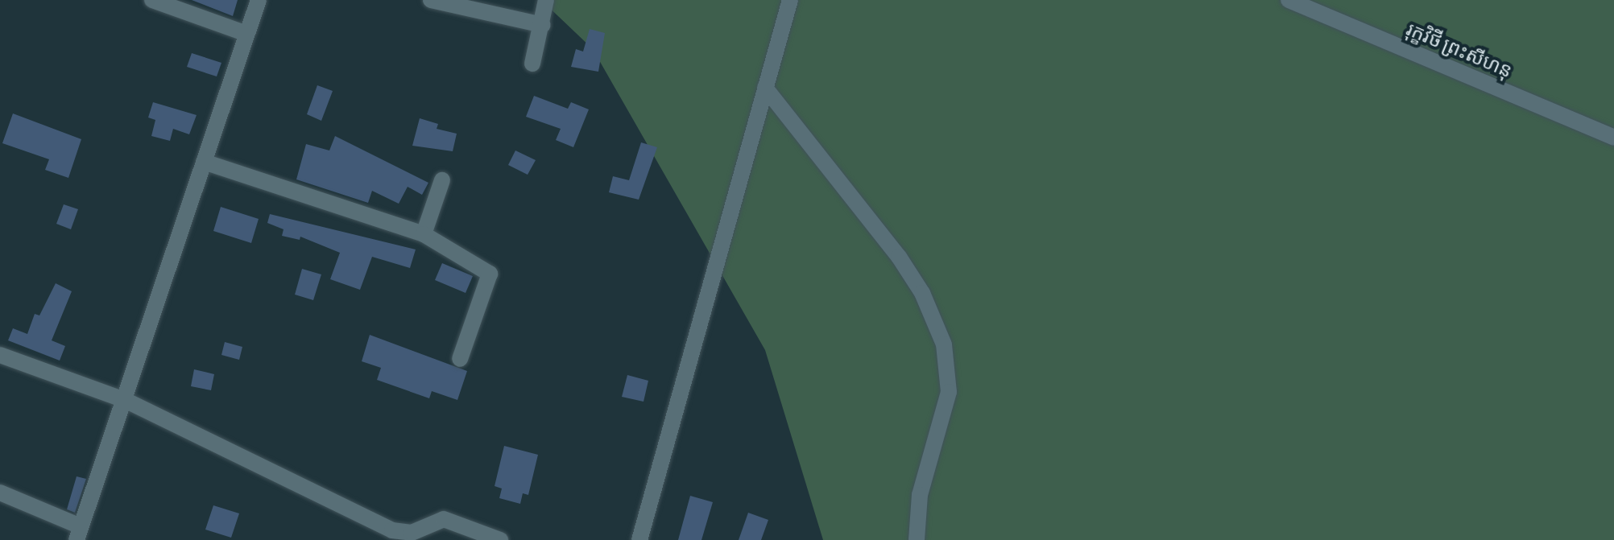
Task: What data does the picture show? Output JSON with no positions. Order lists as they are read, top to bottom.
{
  "streets": {
    "street": ["រុក្ខវិថី ព្រះសីហនុ"]
  }
}
